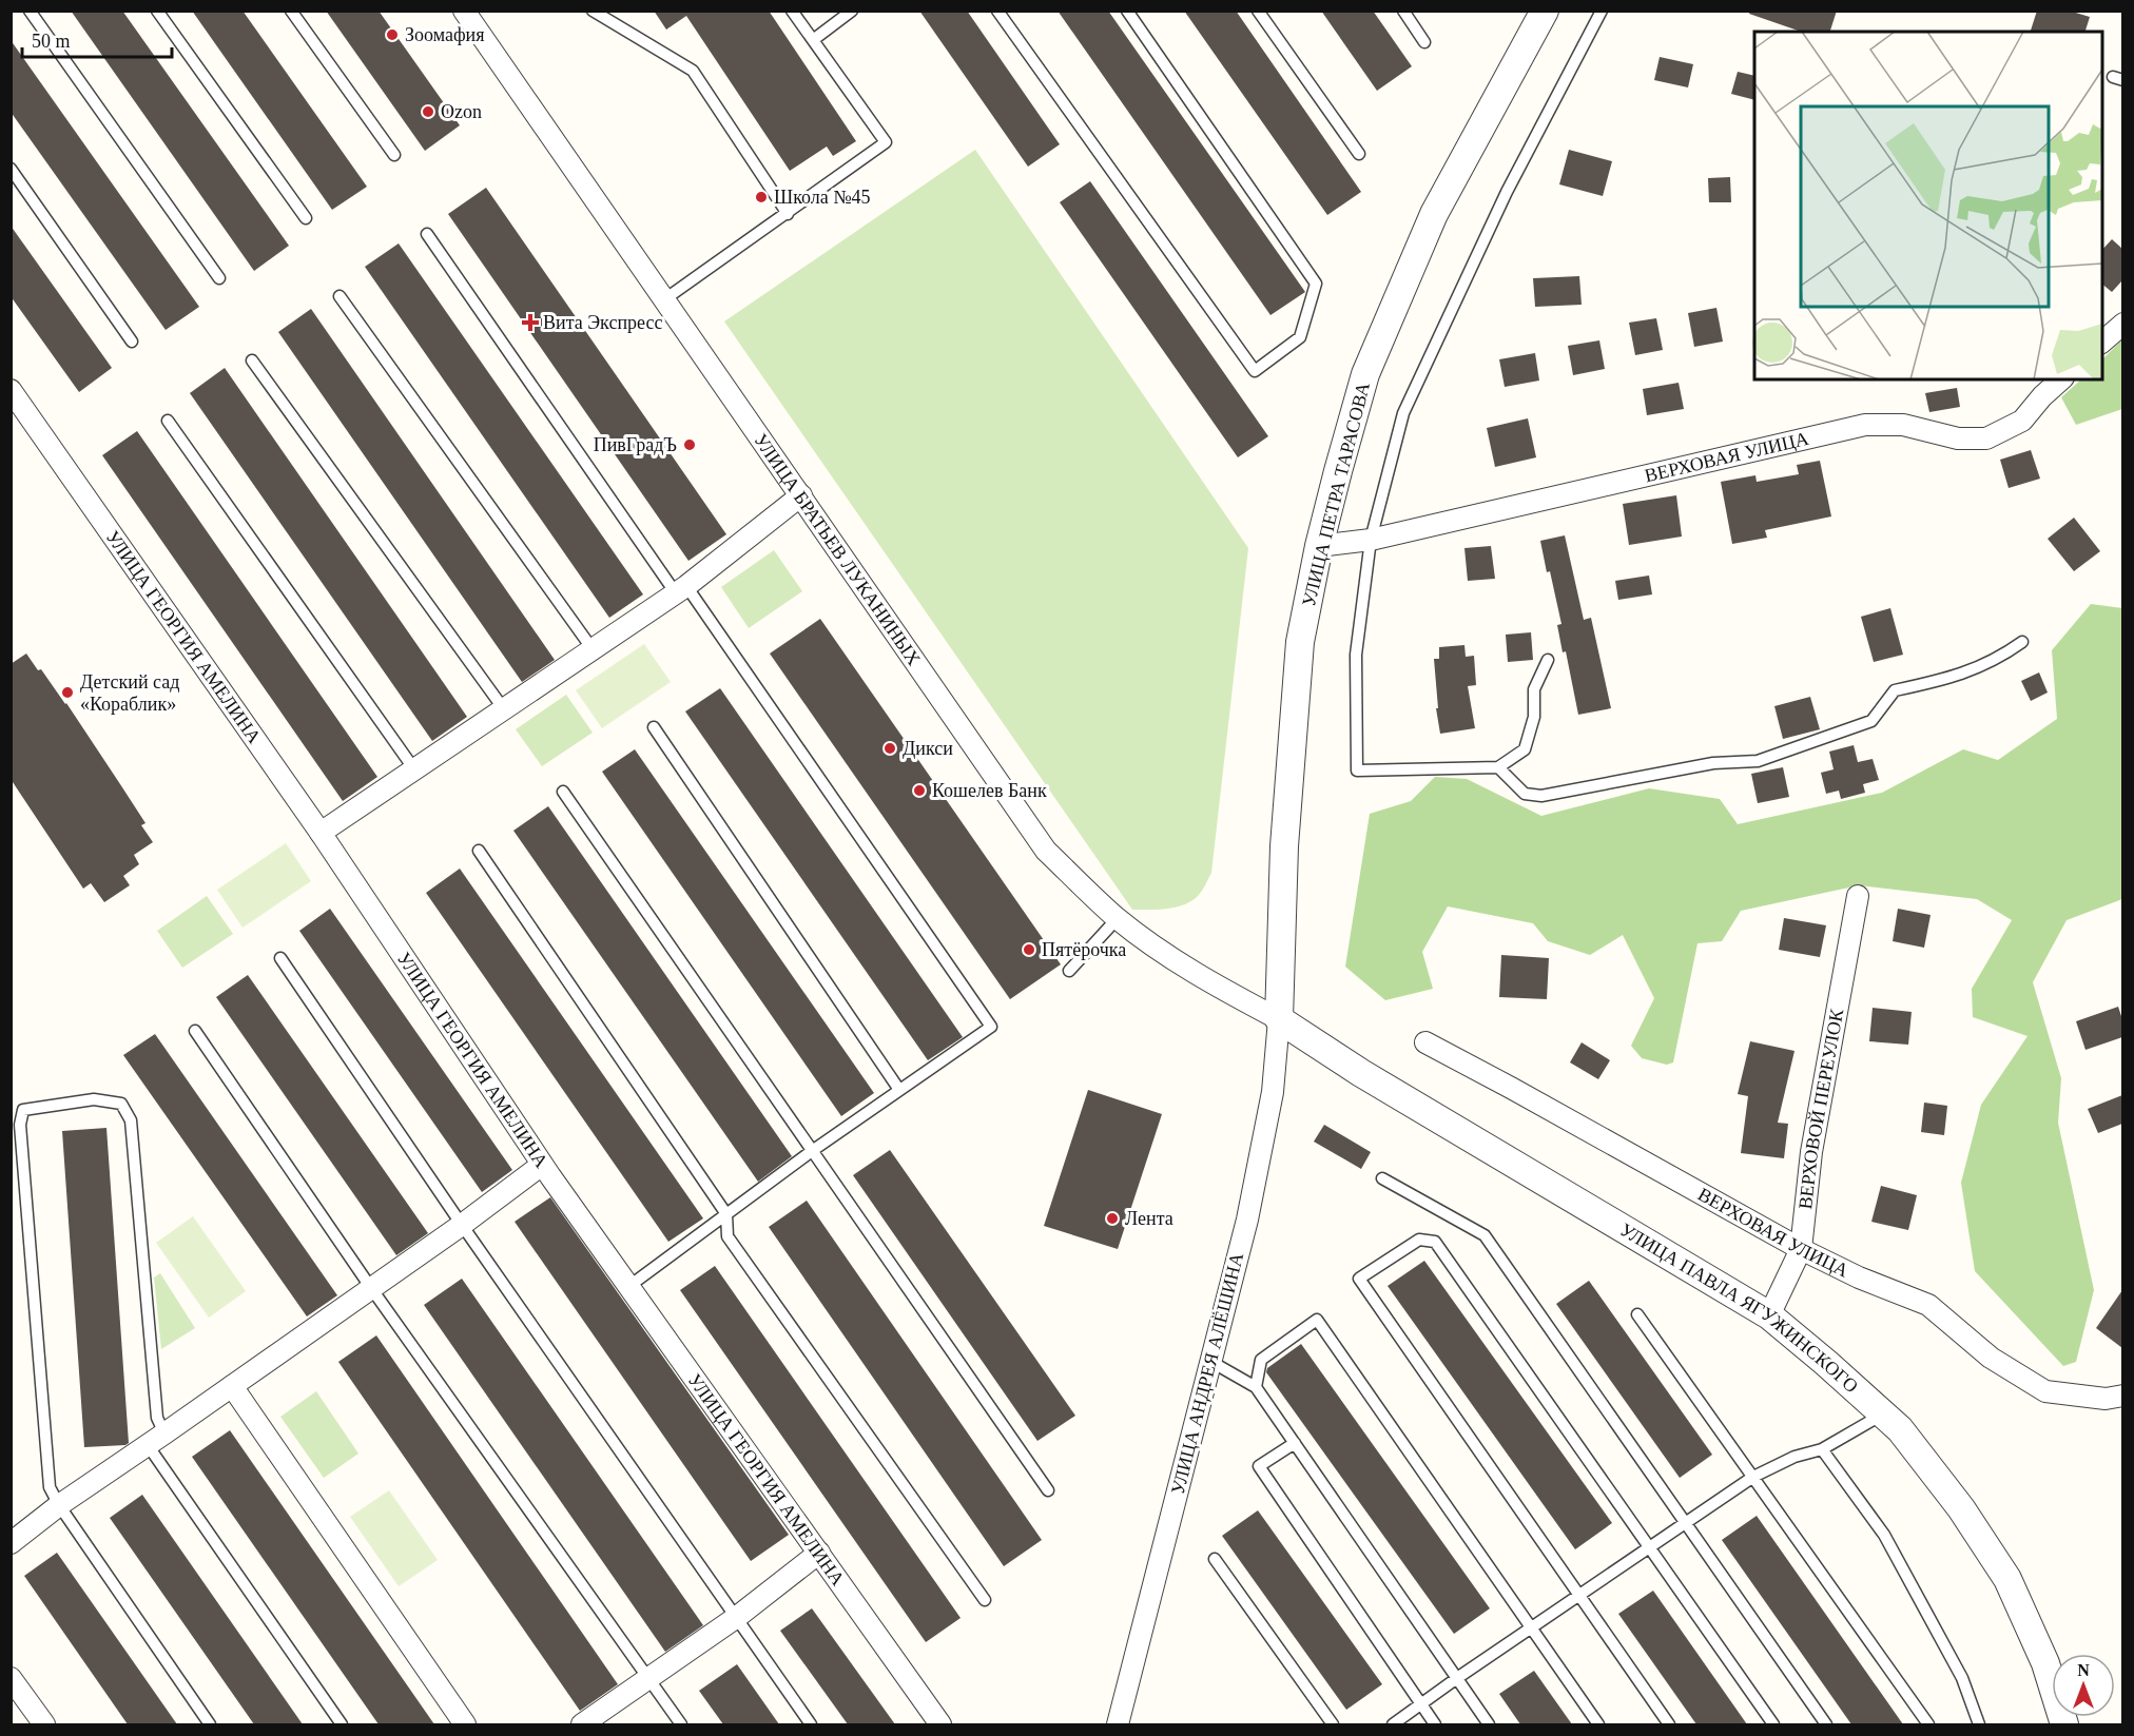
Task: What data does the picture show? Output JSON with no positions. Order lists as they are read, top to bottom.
{
  "streets": {
    "street": [
      "ВЕРХОВАЯ УЛИЦА",
      "УЛИЦА ПЕТРА ТАРАСОВА",
      "УЛИЦА БРАТЬЕВ ЛУКАНИНЫХ",
      "УЛИЦА ГЕОРГИЯ АМЕЛИНА",
      "ВЕРХОВОЙ ПЕРЕУЛОК",
      "УЛИЦА ПАВЛА ЯГУЖИНСКОГО",
      "УЛИЦА АНДРЕЯ АЛЁШИНА"
    ]
  },
  "crossings": [
    ["ВЕРХОВАЯ УЛИЦА", "УЛИЦА ПЕТРА ТАРАСОВА"],
    ["ВЕРХОВАЯ УЛИЦА", "ВЕРХОВОЙ ПЕРЕУЛОК"],
    ["УЛИЦА ПЕТРА ТАРАСОВА", "УЛИЦА БРАТЬЕВ ЛУКАНИНЫХ"],
    ["УЛИЦА ПЕТРА ТАРАСОВА", "УЛИЦА ПАВЛА ЯГУЖИНСКОГО"],
    ["УЛИЦА ПЕТРА ТАРАСОВА", "УЛИЦА АНДРЕЯ АЛЁШИНА"],
    ["УЛИЦА БРАТЬЕВ ЛУКАНИНЫХ", "УЛИЦА ПАВЛА ЯГУЖИНСКОГО"],
    ["УЛИЦА БРАТЬЕВ ЛУКАНИНЫХ", "УЛИЦА АНДРЕЯ АЛЁШИНА"],
    ["ВЕРХОВОЙ ПЕРЕУЛОК", "УЛИЦА ПАВЛА ЯГУЖИНСКОГО"],
    ["УЛИЦА ПАВЛА ЯГУЖИНСКОГО", "УЛИЦА АНДРЕЯ АЛЁШИНА"]
  ],
  "places": {
    "other": [
      "Зоомафия",
      "Ozon",
      "Школа №45",
      "ПивГрадЪ",
      "Детский сад «Кораблик»",
      "Дикси",
      "Кошелев Банк",
      "Пятёрочка",
      "Лента"
    ],
    "health": ["Вита Экспресс"]
  },
  "scale_bar": "50 m",
  "north": "top"
}
